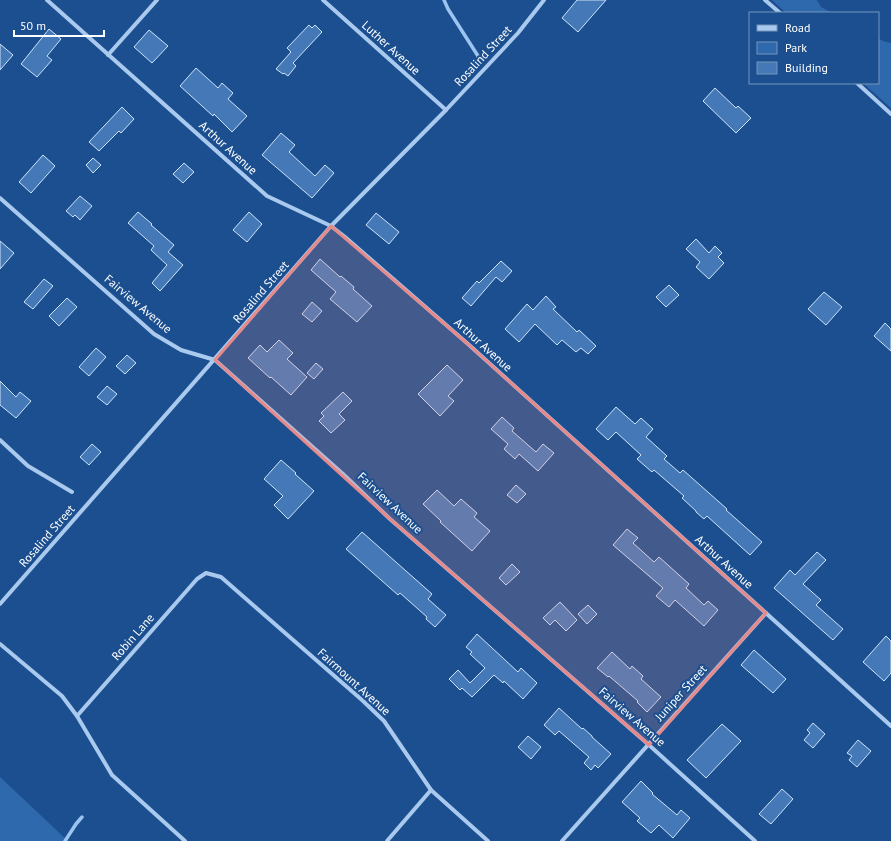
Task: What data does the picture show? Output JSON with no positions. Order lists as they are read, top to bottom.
{
  "streets": {
    "street": [
      "Luther Avenue",
      "Rosalind Street",
      "Arthur Avenue",
      "Fairview Avenue",
      "Robin Lane",
      "Fairmount Avenue",
      "Juniper Street"
    ]
  },
  "crossings": [
    ["Luther Avenue", "Rosalind Street"],
    ["Rosalind Street", "Arthur Avenue"],
    ["Rosalind Street", "Fairview Avenue"],
    ["Arthur Avenue", "Juniper Street"],
    ["Fairview Avenue", "Juniper Street"],
    ["Robin Lane", "Fairmount Avenue"]
  ],
  "legend": ["Road", "Park", "Building"],
  "scale_bar": "50 m"
}
